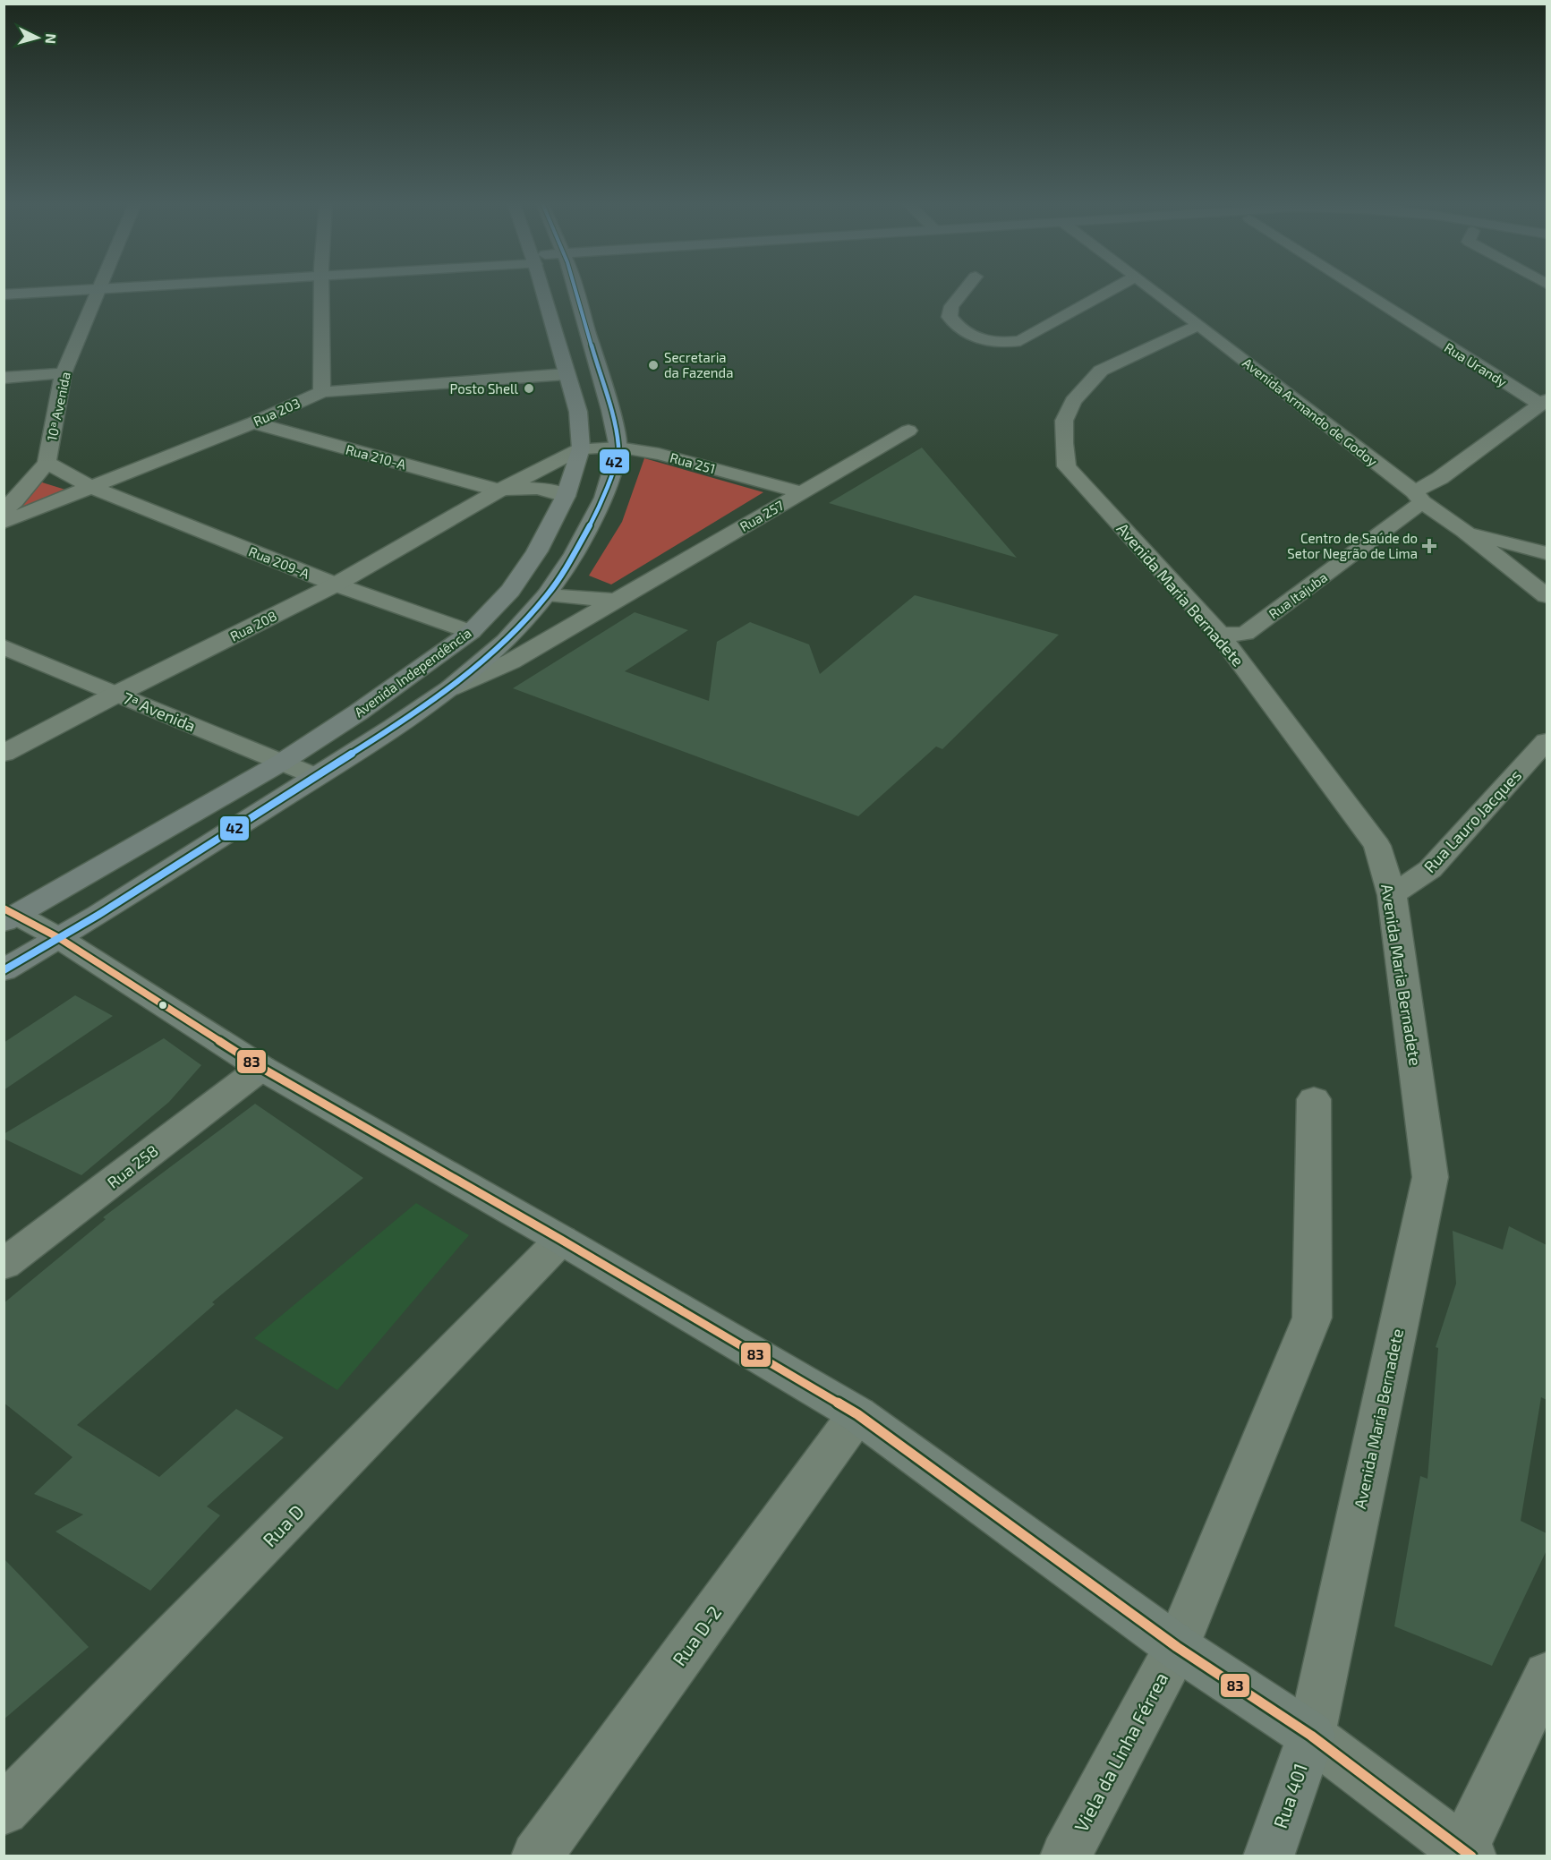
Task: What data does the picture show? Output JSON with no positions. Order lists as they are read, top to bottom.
{
  "streets": {
    "main road": ["Avenida Independência", "Rua 401"],
    "street": [
      "Rua Urandy",
      "10ª Avenida",
      "Rua 203",
      "Avenida Armando de Godoy",
      "Rua 210-A",
      "Rua 251",
      "Rua 257",
      "Rua 209-A",
      "Avenida Maria Bernadete",
      "Rua Itajuba",
      "Rua 208",
      "7ª Avenida",
      "Rua Lauro Jacques",
      "Rua 258",
      "Rua D",
      "Rua D-2",
      "Viela da Linha Férrea"
    ]
  },
  "crossings": [
    ["Rua Urandy", "Rua Itajuba"],
    ["10ª Avenida", "Rua 203"],
    ["10ª Avenida", "Rua 209-A"],
    ["Rua 203", "Rua 210-A"],
    ["Rua 203", "Rua 209-A"],
    ["Rua 203", "Avenida Independência"],
    ["Avenida Armando de Godoy", "Avenida Maria Bernadete"],
    ["Avenida Armando de Godoy", "Rua Itajuba"],
    ["Rua 210-A", "Rua 208"],
    ["Rua 251", "Rua 257"],
    ["Rua 251", "Rua 208"],
    ["Rua 251", "Avenida Independência"],
    ["Rua 257", "Avenida Independência"],
    ["Rua 209-A", "Rua 208"],
    ["Rua 209-A", "Avenida Independência"],
    ["Avenida Maria Bernadete", "Rua Itajuba"],
    ["Avenida Maria Bernadete", "Rua Lauro Jacques"],
    ["Avenida Maria Bernadete", "Rua 401"],
    ["Rua 208", "Avenida Independência"],
    ["Rua 208", "7ª Avenida"],
    ["Avenida Independência", "7ª Avenida"]
  ],
  "places": {
    "other": ["Secretaria da Fazenda", "Posto Shell"],
    "health": ["Centro de Saúde do Setor Negrão de Lima"]
  },
  "lines": ["transit line 42", "transit line 83"],
  "north": "right"
}
